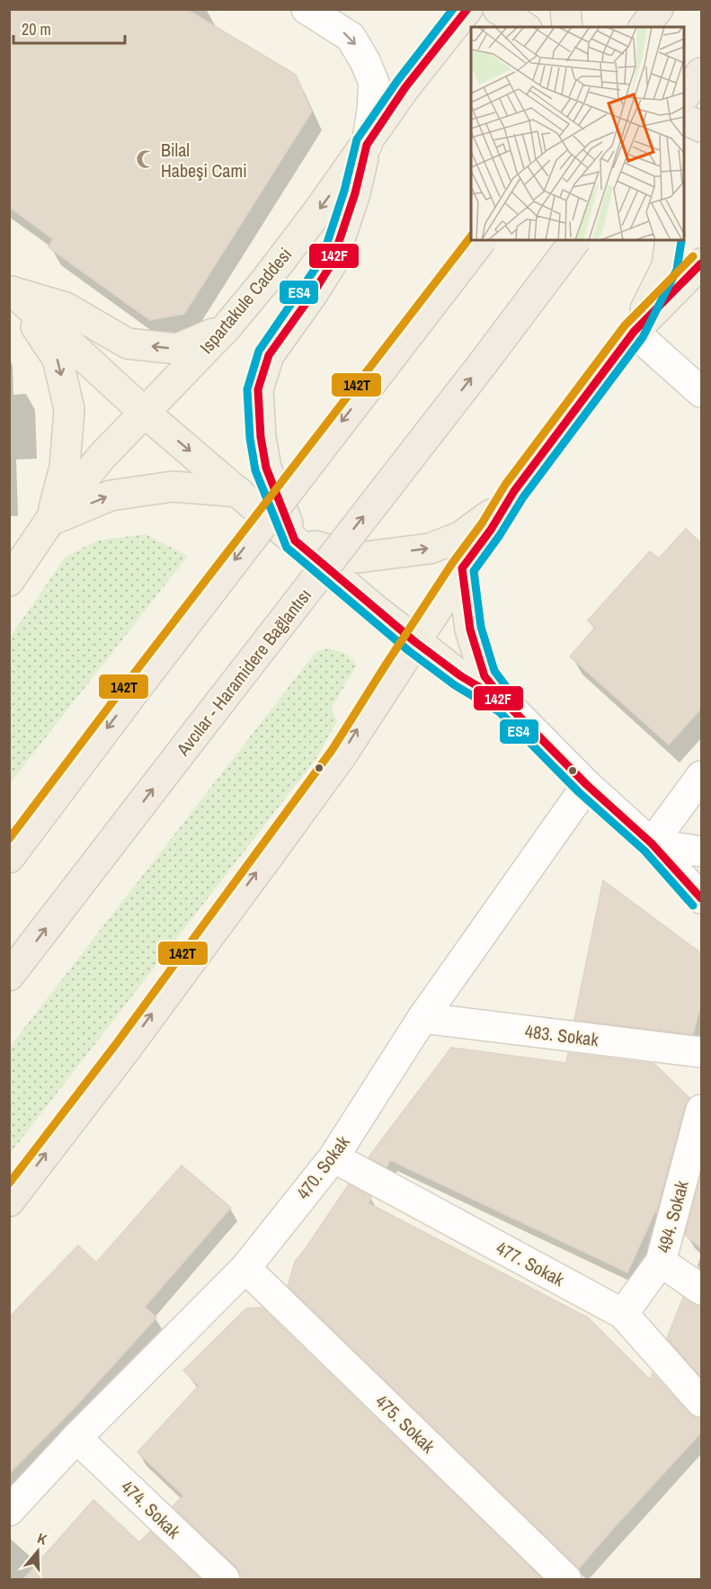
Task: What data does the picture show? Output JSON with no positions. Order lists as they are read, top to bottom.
{
  "streets": {
    "highway": ["Avcılar - Haramidere Bağlantısı"],
    "main road": ["Ispartakule Caddesi"],
    "street": [
      "483. Sokak",
      "470. Sokak",
      "494. Sokak",
      "477. Sokak",
      "475. Sokak",
      "474. Sokak"
    ]
  },
  "crossings": [
    ["483. Sokak", "470. Sokak"],
    ["470. Sokak", "477. Sokak"],
    ["470. Sokak", "475. Sokak"],
    ["470. Sokak", "474. Sokak"],
    ["494. Sokak", "477. Sokak"]
  ],
  "places": {
    "mosque": ["Bilal Habeşi Cami"]
  },
  "lines": ["transit line 142F", "transit line ES4", "transit line 142T"],
  "scale_bar": "20 m",
  "north": "top"
}
